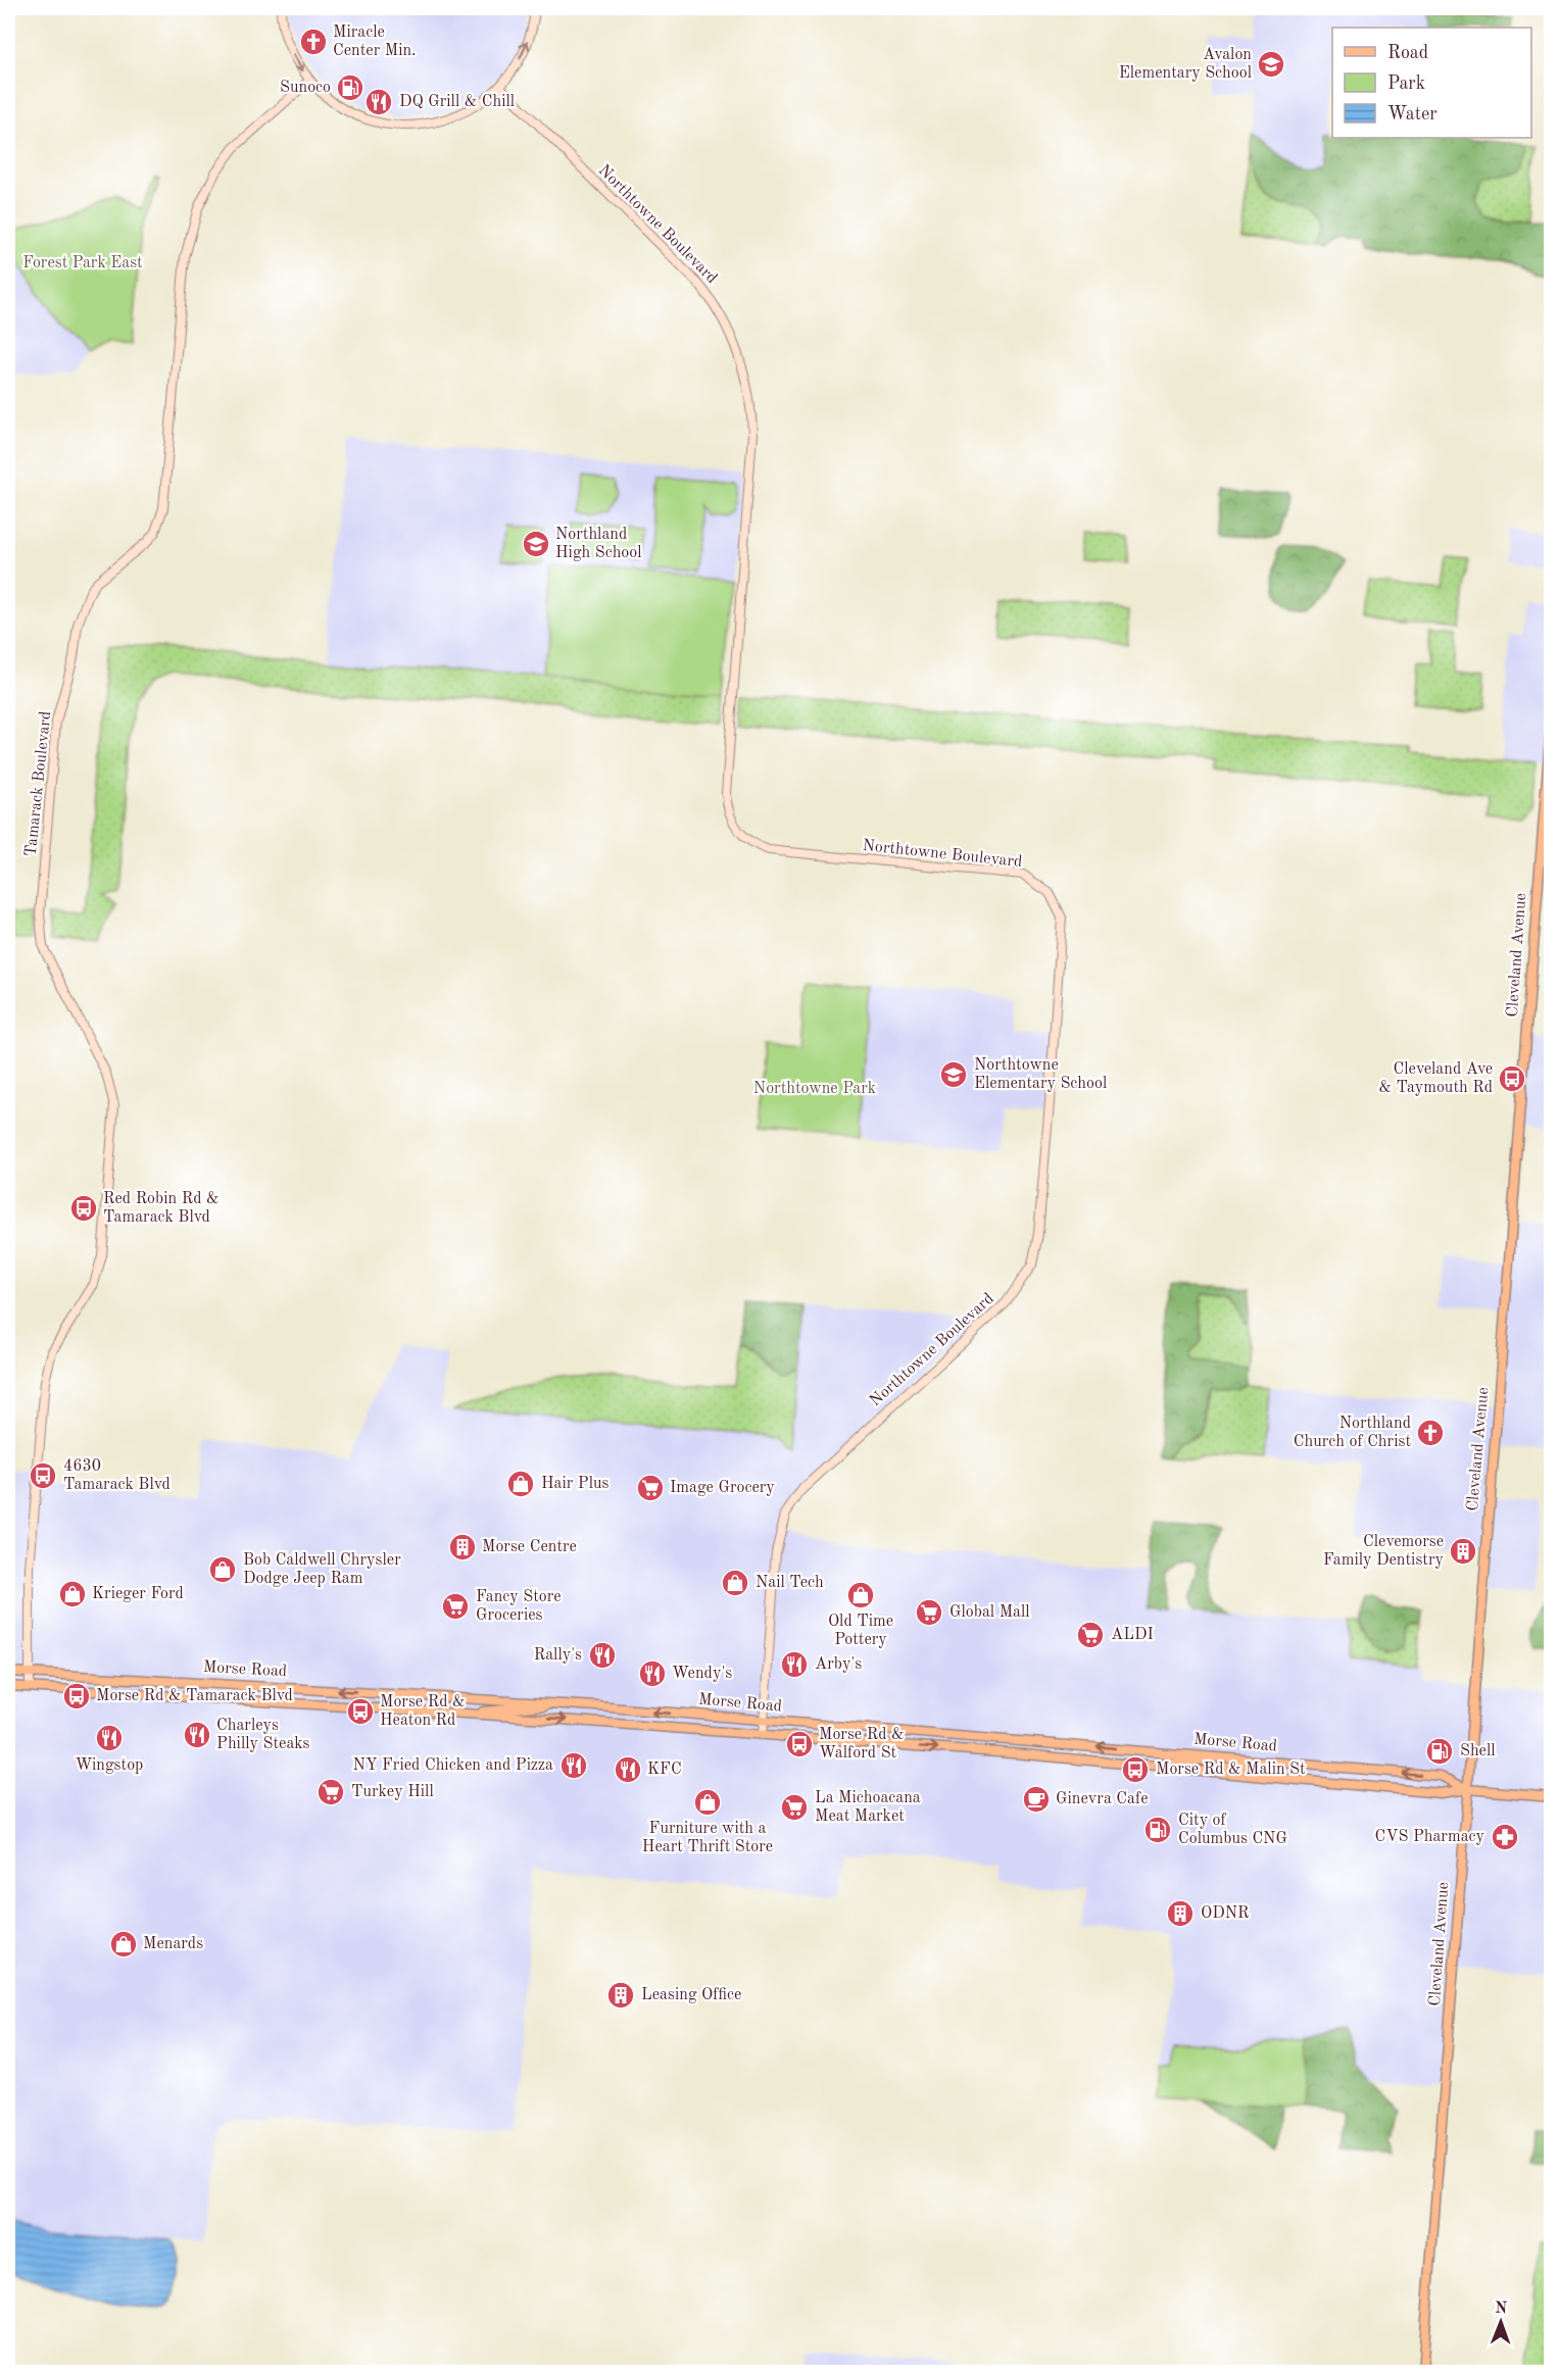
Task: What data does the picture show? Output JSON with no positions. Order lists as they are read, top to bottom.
{
  "streets": {
    "main road": ["Cleveland Avenue", "Morse Road"],
    "street": ["Northtowne Boulevard", "Tamarack Boulevard"]
  },
  "crossings": [
    ["Northtowne Boulevard", "Morse Road"],
    ["Tamarack Boulevard", "Morse Road"],
    ["Cleveland Avenue", "Morse Road"]
  ],
  "parks": ["Forest Park East", "Northtowne Park"],
  "places": {
    "church": ["Miracle Center Min.", "Northland Church of Christ"],
    "school or university": ["Avalon Elementary School", "Northland High School", "Northtowne Elementary School"],
    "fuel station": ["Sunoco", "Shell", "City of Columbus CNG"],
    "restaurant": [
      "DQ Grill & Chill",
      "Rally's",
      "Arby's",
      "Wendy's",
      "Charleys Philly Steaks",
      "Wingstop",
      "NY Fried Chicken and Pizza",
      "KFC"
    ],
    "bus stop": [
      "Cleveland Ave & Taymouth Rd",
      "Red Robin Rd & Tamarack Blvd",
      "4630 Tamarack Blvd",
      "Morse Rd & Tamarack Blvd",
      "Morse Rd & Heaton Rd",
      "Morse Rd & Walford St",
      "Morse Rd & Malin St"
    ],
    "shop": [
      "Hair Plus",
      "Bob Caldwell Chrysler Dodge Jeep Ram",
      "Nail Tech",
      "Krieger Ford",
      "Old Time Pottery",
      "Furniture with a Heart Thrift Store",
      "Menards"
    ],
    "supermarket": [
      "Image Grocery",
      "Fancy Store Groceries",
      "Global Mall",
      "ALDI",
      "Turkey Hill",
      "La Michoacana Meat Market"
    ],
    "building": [
      "Morse Centre",
      "Clevemorse Family Dentistry",
      "ODNR",
      "Leasing Office"
    ],
    "cafe": ["Ginevra Cafe"],
    "pharmacy": ["CVS Pharmacy"]
  },
  "legend": ["Road", "Park", "Water"],
  "north": "top"
}
